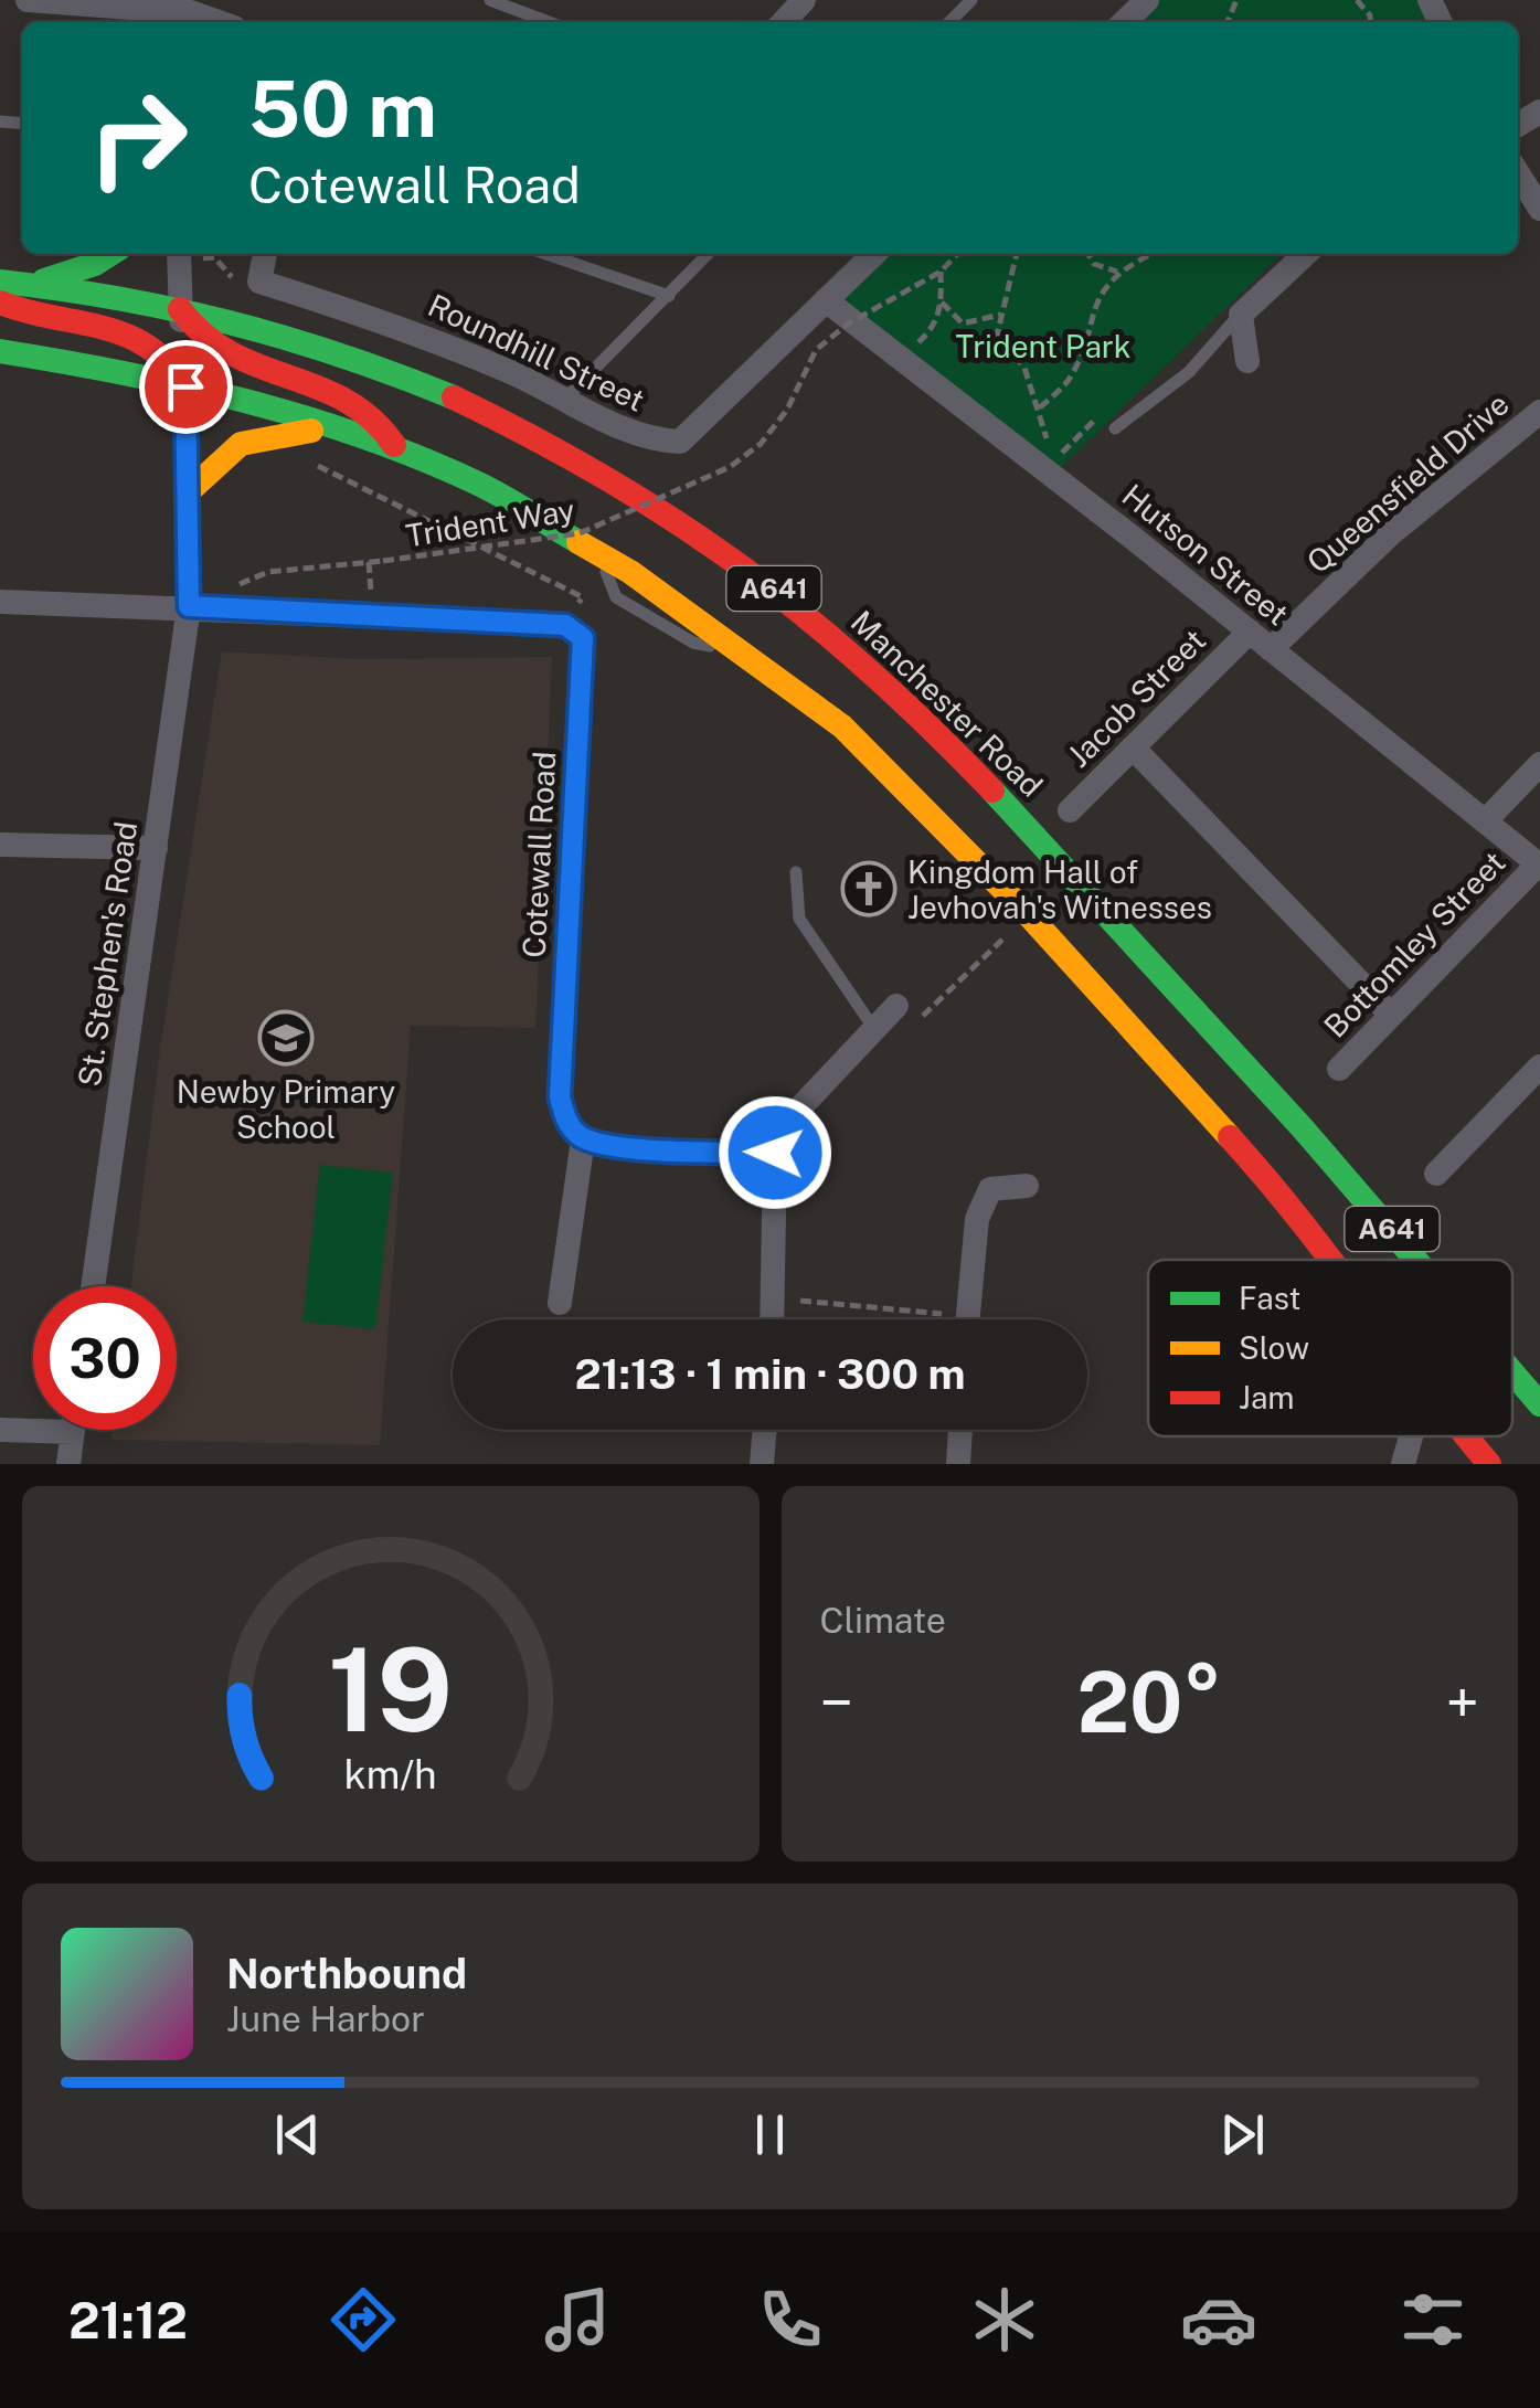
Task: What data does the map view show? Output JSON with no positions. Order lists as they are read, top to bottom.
{
  "streets": {
    "main road": ["A641", "Manchester Road"],
    "street": [
      "Roundhill Street",
      "Queensfield Drive",
      "Hutson Street",
      "Jacob Street",
      "Cotewall Road",
      "Bottomley Street",
      "St. Stephen's Road"
    ],
    "path": ["Trident Way"]
  },
  "crossings": [
    ["Roundhill Street", "Hutson Street"],
    ["Queensfield Drive", "Hutson Street"],
    ["Trident Way", "St. Stephen's Road"],
    ["Hutson Street", "Jacob Street"],
    ["Hutson Street", "Bottomley Street"],
    ["A641", "St. Stephen's Road"],
    ["Manchester Road", "St. Stephen's Road"]
  ],
  "parks": ["Trident Park"],
  "places": {
    "church": ["Kingdom Hall of Jevhovah's Witnesses"],
    "school or university": ["Newby Primary School"]
  },
  "legend": ["Fast", "Slow", "Jam"],
  "page": {
    "turn": ["50 m", "Cotewall Road"],
    "limit": "30",
    "trip": "21:13 · 1 min · 300 m",
    "tile": "Climate",
    "heat": ["−", "20°", "+"],
    "song": ["Northbound", "June Harbor"],
    "tabs": "21:12",
    "gauge": ["19", "km/h"]
  }
}
